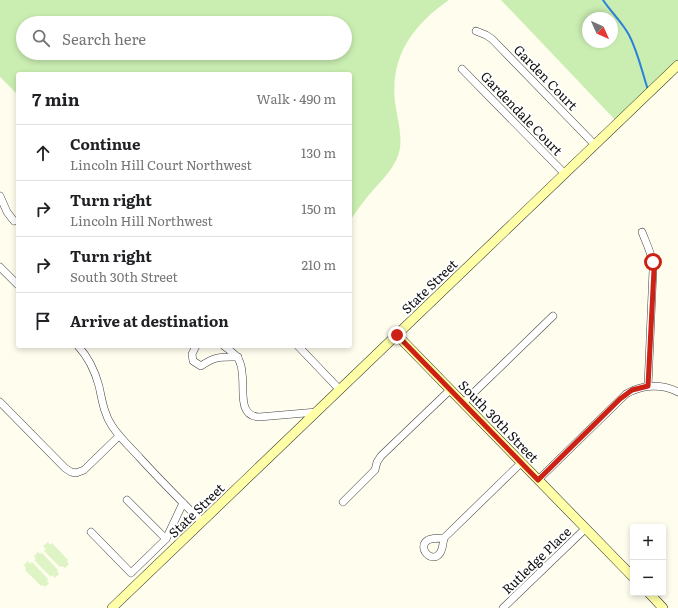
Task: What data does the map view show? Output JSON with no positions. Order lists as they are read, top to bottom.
{
  "streets": {
    "main road": ["State Street", "South 30th Street"],
    "street": ["Garden Court", "Gardendale Court", "Rutledge Place"]
  },
  "crossings": [
    ["Garden Court", "State Street"],
    ["Gardendale Court", "State Street"],
    ["State Street", "South 30th Street"],
    ["South 30th Street", "Rutledge Place"]
  ],
  "north": "bottom right",
  "page": {
    "search": "Search here",
    "heading": ["7 min", "Walk · 490 m"],
    "list": [
      ["Continue", "Lincoln Hill Court Northwest", "130 m"],
      ["Turn right", "Lincoln Hill Northwest", "150 m"],
      ["Turn right", "South 30th Street", "210 m"],
      "Arrive at destination"
    ],
    "map_buttons": ["+", "−"]
  }
}
